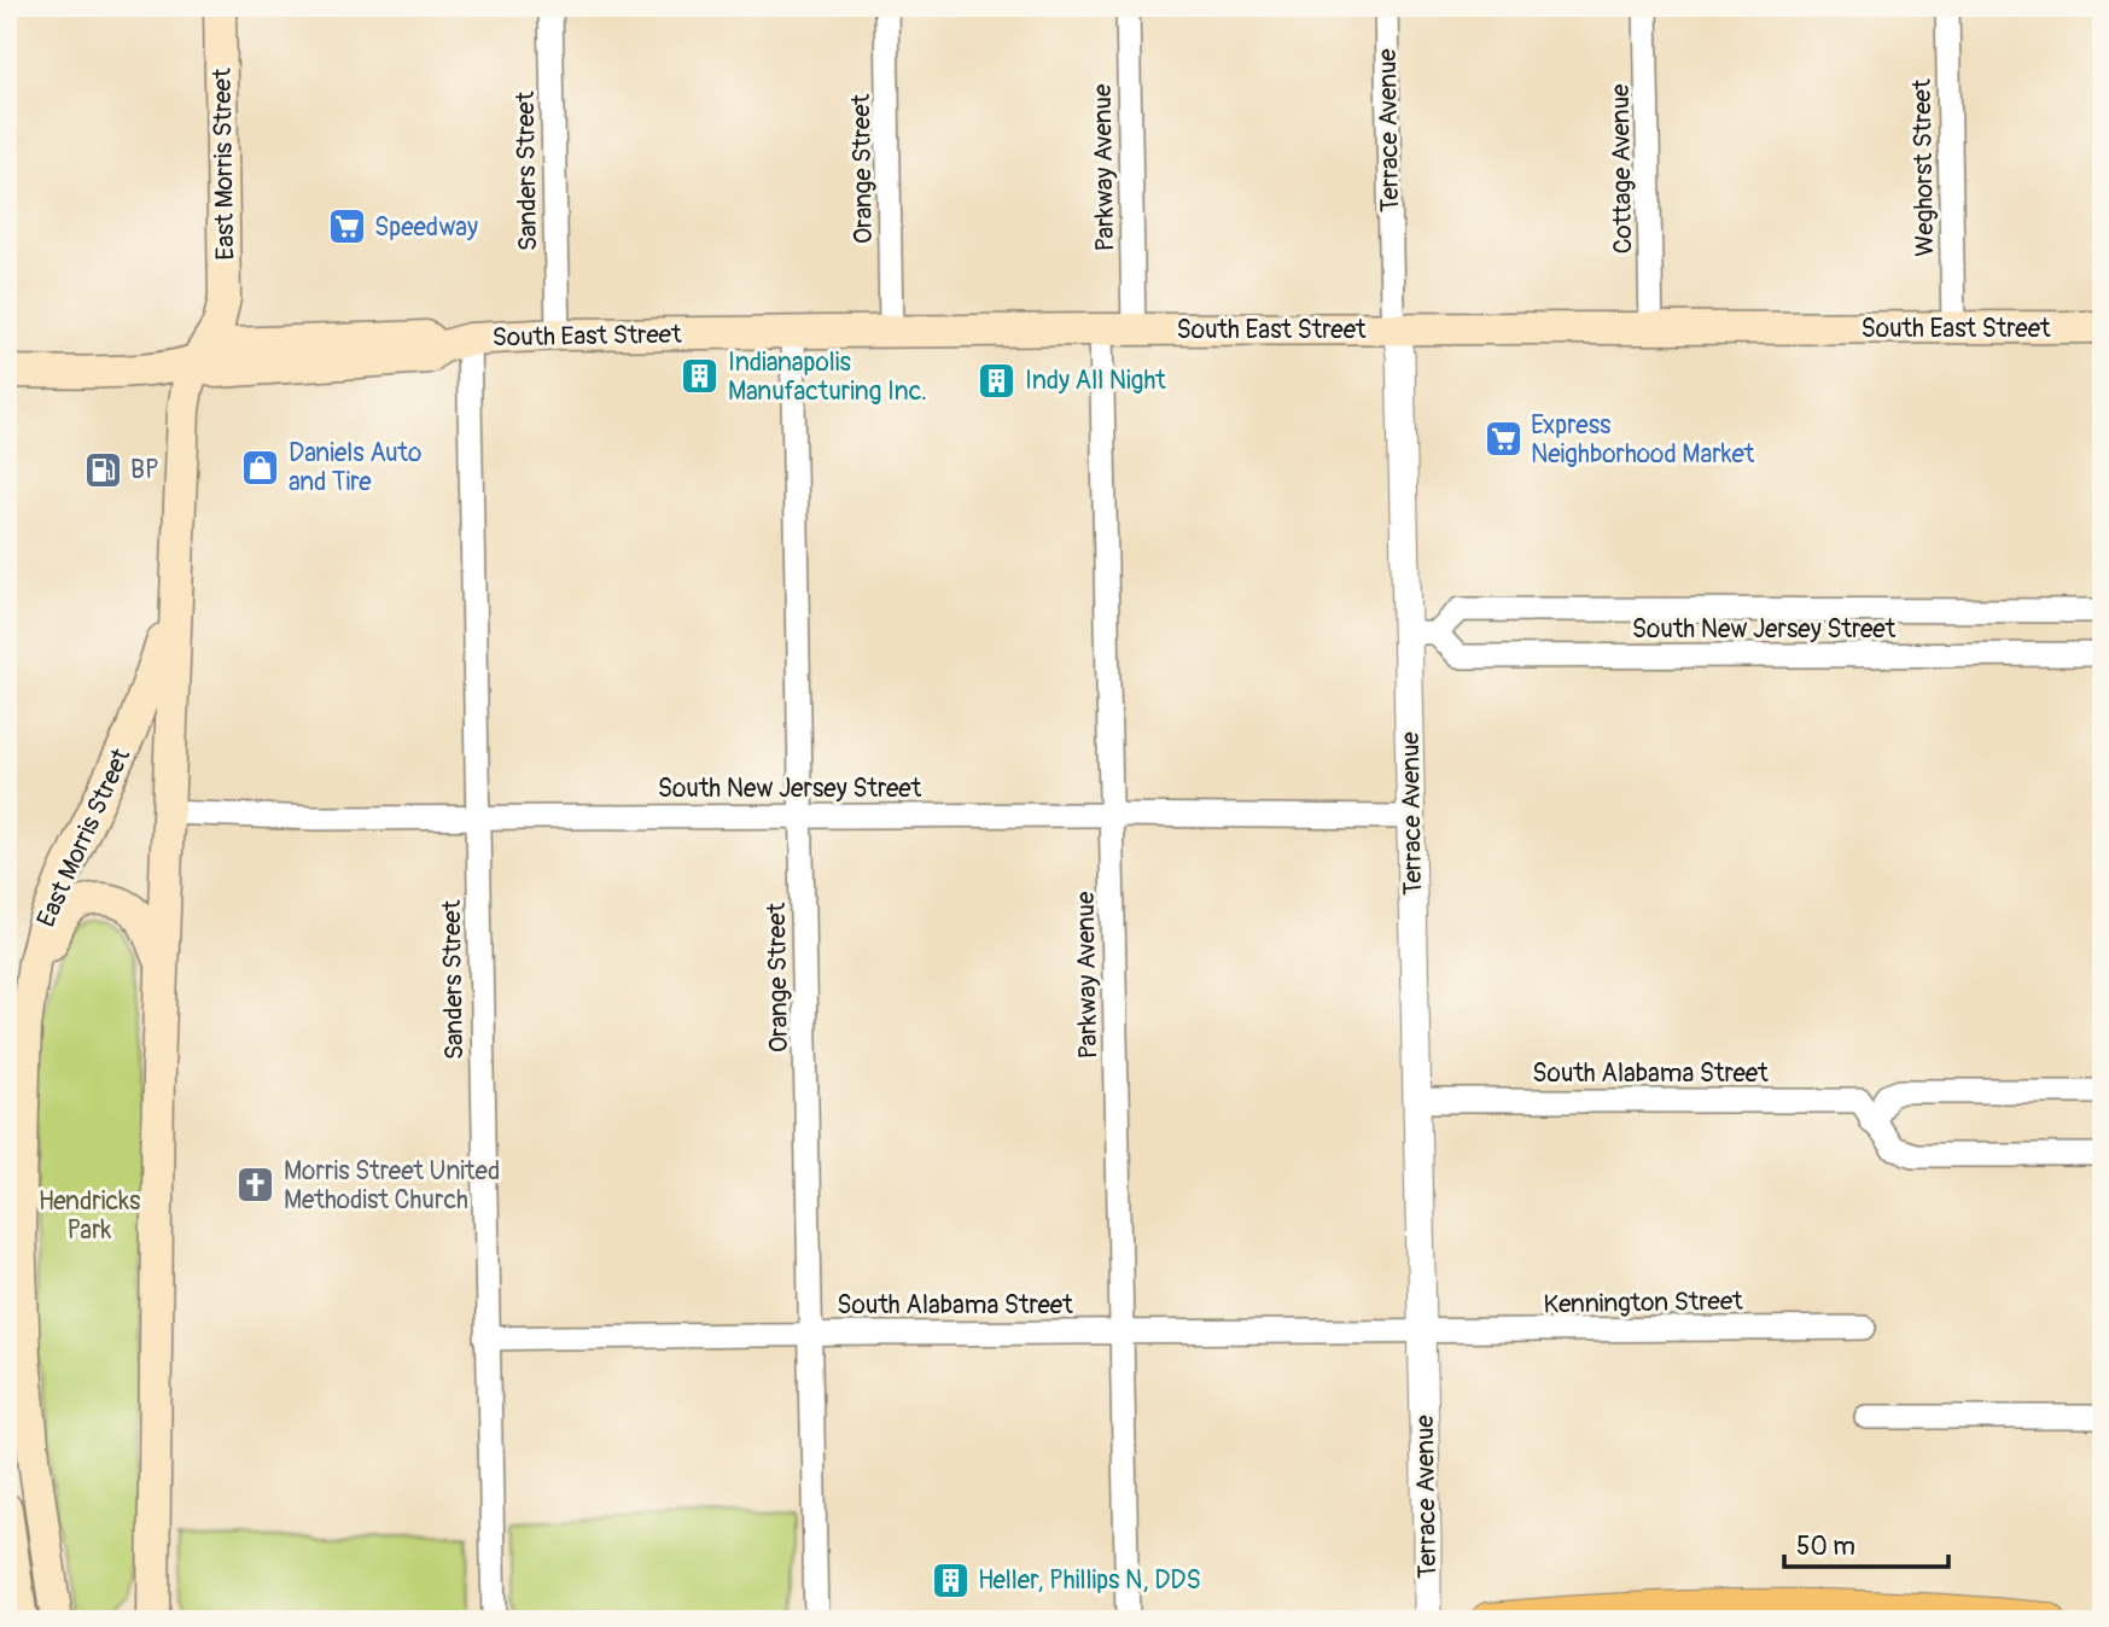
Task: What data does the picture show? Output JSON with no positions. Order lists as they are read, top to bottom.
{
  "streets": {
    "main road": ["East Morris Street", "South East Street"],
    "street": [
      "Terrace Avenue",
      "Parkway Avenue",
      "Weghorst Street",
      "Orange Street",
      "Cottage Avenue",
      "Sanders Street",
      "South New Jersey Street",
      "South Alabama Street",
      "Kennington Street"
    ]
  },
  "crossings": [
    ["Terrace Avenue", "South East Street"],
    ["Terrace Avenue", "South New Jersey Street"],
    ["Terrace Avenue", "South Alabama Street"],
    ["Terrace Avenue", "Kennington Street"],
    ["East Morris Street", "South East Street"],
    ["East Morris Street", "South New Jersey Street"],
    ["Parkway Avenue", "South East Street"],
    ["Parkway Avenue", "South New Jersey Street"],
    ["Parkway Avenue", "South Alabama Street"],
    ["Weghorst Street", "South East Street"],
    ["Orange Street", "South East Street"],
    ["Orange Street", "South New Jersey Street"],
    ["Orange Street", "South Alabama Street"],
    ["Cottage Avenue", "South East Street"],
    ["Sanders Street", "South East Street"],
    ["Sanders Street", "South New Jersey Street"],
    ["Sanders Street", "South Alabama Street"],
    ["South Alabama Street", "Kennington Street"]
  ],
  "parks": ["Hendricks Park"],
  "places": {
    "supermarket": ["Speedway", "Express Neighborhood Market"],
    "building": ["Indianapolis Manufacturing Inc.", "Indy All Night", "Heller, Phillips N, DDS"],
    "shop": ["Daniels Auto and Tire"],
    "fuel station": ["BP"],
    "church": ["Morris Street United Methodist Church"]
  },
  "scale_bar": "50 m"
}
